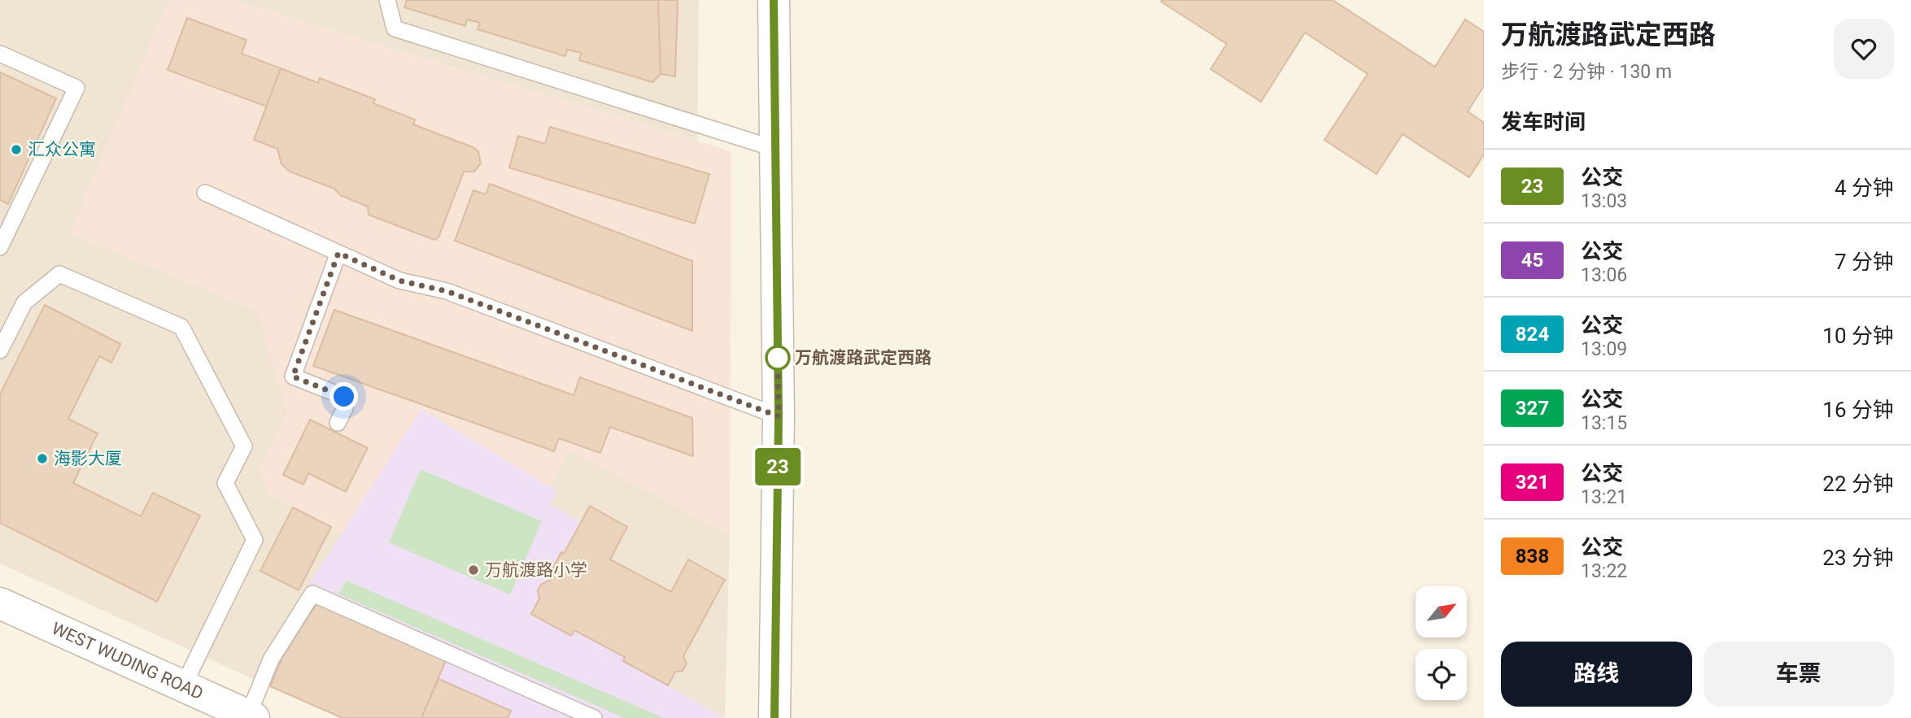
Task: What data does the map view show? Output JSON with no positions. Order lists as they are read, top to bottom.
{
  "streets": {
    "street": ["WEST WUDING ROAD"]
  },
  "places": [
    "汇众公寓",
    "万航渡路武定西路",
    "海影大厦",
    "万航渡路小学"
  ],
  "lines": ["bus line 23"],
  "north": "top right",
  "page": {
    "on_map": "23",
    "heading": [
      ["万航渡路武定西路", "步行 · 2 分钟 · 130 m"],
      "发车时间"
    ],
    "list": [
      {
        "mark": "23",
        "name": "公交",
        "note": "13:03",
        "value": "4 分钟"
      },
      {
        "mark": "45",
        "name": "公交",
        "note": "13:06",
        "value": "7 分钟"
      },
      {
        "mark": "824",
        "name": "公交",
        "note": "13:09",
        "value": "10 分钟"
      },
      {
        "mark": "327",
        "name": "公交",
        "note": "13:15",
        "value": "16 分钟"
      },
      {
        "mark": "321",
        "name": "公交",
        "note": "13:21",
        "value": "22 分钟"
      },
      {
        "mark": "838",
        "name": "公交",
        "note": "13:22",
        "value": "23 分钟"
      }
    ],
    "buttons": ["路线", "车票"]
  }
}
